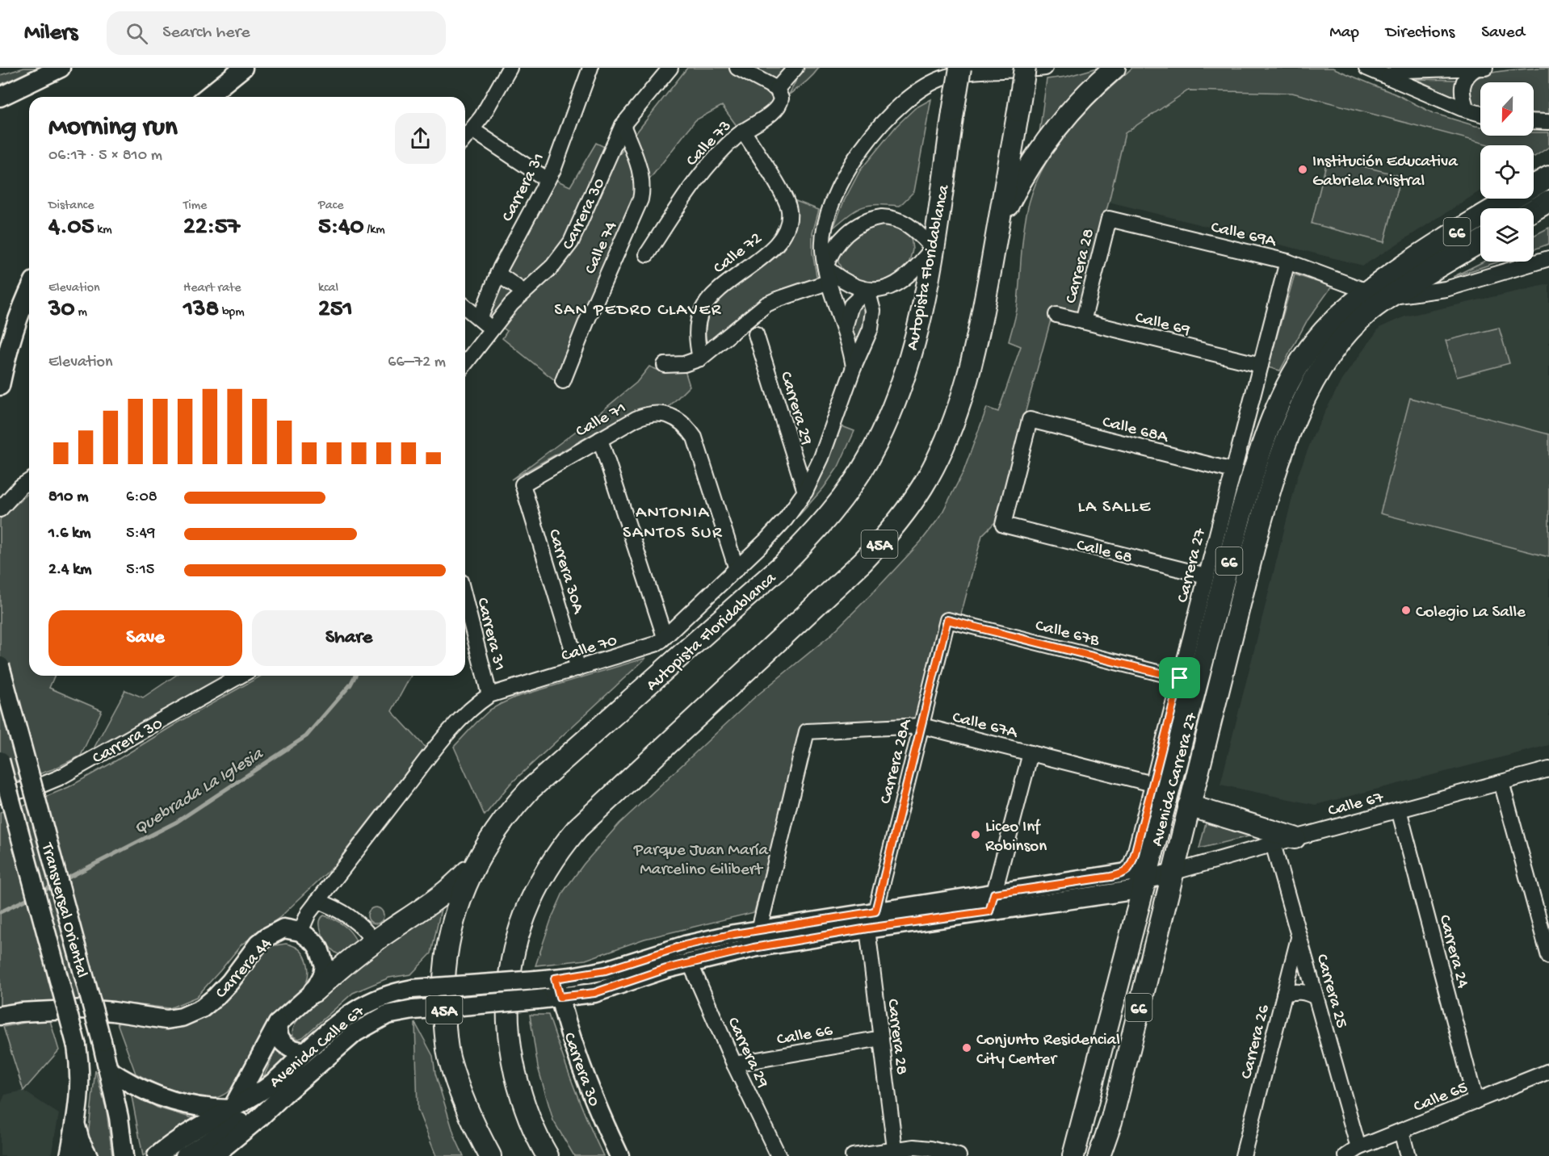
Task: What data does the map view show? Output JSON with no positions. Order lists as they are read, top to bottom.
{
  "streets": {
    "highway": [
      "66",
      "Autopista Floridablanca",
      "45A",
      "Avenida Carrera 27"
    ],
    "main road": [
      "Carrera 30",
      "Transversal Oriental",
      "Carrera 44",
      "Avenida Calle 67"
    ],
    "street": [
      "Calle 73",
      "Carrera 31",
      "Calle 69A",
      "Calle 74",
      "Calle 72",
      "Carrera 28",
      "Calle 69",
      "Carrera 29",
      "Calle 71",
      "Calle 68A",
      "Calle 68",
      "Carrera 27",
      "Carrera 30A",
      "Calle 67B",
      "Calle 70",
      "Calle 67A",
      "Carrera 28A",
      "Calle 67",
      "Carrera 24",
      "Carrera 25",
      "Calle 66",
      "Carrera 26",
      "Calle 65"
    ]
  },
  "crossings": [
    ["Calle 73", "Calle 72"],
    ["Carrera 31", "Calle 70"],
    ["Carrera 30", "Calle 74"],
    ["Carrera 30", "Avenida Calle 67"],
    ["66", "Calle 69A"],
    ["66", "Avenida Carrera 27"],
    ["Calle 69A", "Carrera 28"],
    ["Calle 69A", "Carrera 27"],
    ["Calle 69A", "Avenida Carrera 27"],
    ["Carrera 28", "Calle 69"],
    ["Carrera 28", "Calle 66"],
    ["Carrera 28", "Avenida Calle 67"],
    ["Autopista Floridablanca", "Calle 70"],
    ["Calle 69", "Carrera 27"],
    ["Carrera 29", "Calle 70"],
    ["Carrera 29", "Calle 66"],
    ["Carrera 29", "Avenida Calle 67"],
    ["Calle 71", "Carrera 30A"],
    ["Calle 71", "Calle 70"],
    ["Calle 68A", "Calle 68"],
    ["Calle 68A", "Carrera 27"],
    ["Calle 68", "Carrera 27"],
    ["Carrera 27", "Calle 67B"],
    ["Carrera 27", "Calle 67A"],
    ["Carrera 27", "Avenida Calle 67"],
    ["Carrera 30A", "Calle 70"],
    ["Calle 67B", "Carrera 28A"],
    ["Calle 70", "Carrera 44"],
    ["Calle 67A", "Carrera 28A"],
    ["Calle 67A", "Avenida Calle 67"],
    ["Carrera 28A", "Avenida Calle 67"],
    ["Avenida Carrera 27", "Calle 67"],
    ["Avenida Carrera 27", "Avenida Calle 67"],
    ["Calle 67", "Carrera 24"],
    ["Calle 67", "Carrera 25"],
    ["Calle 67", "Avenida Calle 67"],
    ["Carrera 24", "Calle 65"],
    ["Carrera 25", "Carrera 26"],
    ["Carrera 25", "Calle 65"]
  ],
  "districts": ["SAN PEDRO CLAVER", "LA SALLE", "ANTONIA SANTOS SUR"],
  "water": ["Quebrada La Iglesia"],
  "parks": ["Parque Juan María Marcelino Gilibert"],
  "places": [
    "Institución Educativa Gabriela Mistral",
    "Colegio La Salle",
    "Liceo Inf Robinson",
    "Conjunto Residencial City Center"
  ],
  "north": "bottom",
  "page": {
    "header": "Milers",
    "search": "Search here",
    "nav": ["Map", "Directions", "Saved"],
    "heading": ["Morning run", "06:17 · 5 × 810 m"],
    "stats": [
      ["Distance", "4.05 km"],
      ["Time", "22:57"],
      ["Pace", "5:40 /km"],
      ["Elevation", "30 m"],
      ["Heart rate", "138 bpm"],
      ["kcal", "251"]
    ],
    "chart": ["Elevation", "66–72 m"],
    "list": [
      {
        "name": "810 m",
        "note": "6:08"
      },
      {
        "name": "1.6 km",
        "note": "5:49"
      },
      {
        "name": "2.4 km",
        "note": "5:15"
      }
    ],
    "buttons": ["Save", "Share"]
  }
}
